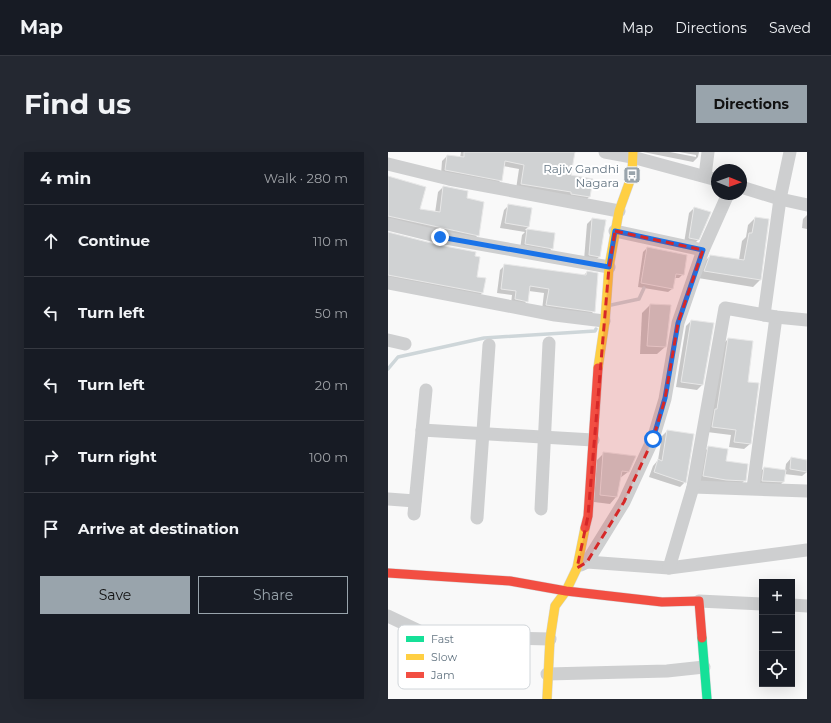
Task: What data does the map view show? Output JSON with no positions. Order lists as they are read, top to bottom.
{
  "places": {
    "bus stop": ["Rajiv Gandhi Nagara"]
  },
  "legend": ["Fast", "Slow", "Jam"],
  "north": "right",
  "page": {
    "header": "Map",
    "nav": ["Map", "Directions", "Saved"],
    "buttons": [
      "Directions",
      ["Save", "Share"]
    ],
    "title": "Find us",
    "heading": ["4 min", "Walk · 280 m"],
    "list": [
      ["Continue", "110 m"],
      ["Turn left", "50 m"],
      ["Turn left", "20 m"],
      ["Turn right", "100 m"],
      "Arrive at destination"
    ],
    "map_buttons": ["+", "−"]
  }
}
